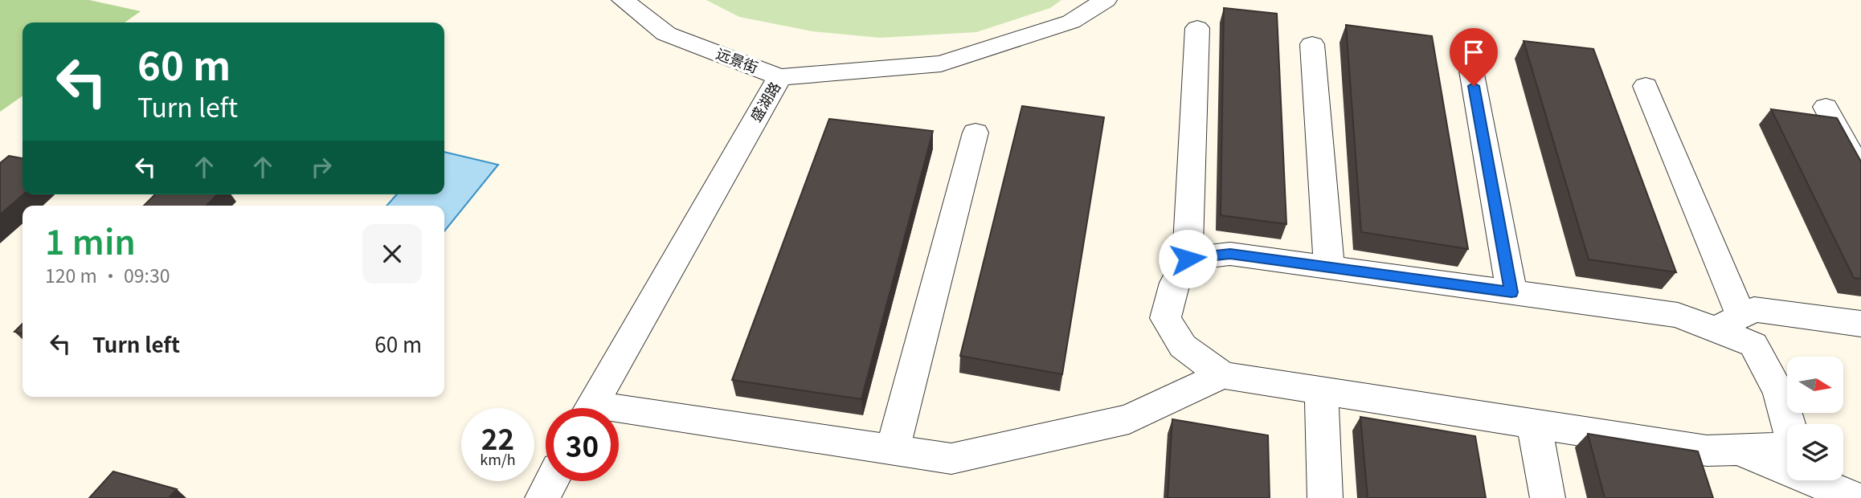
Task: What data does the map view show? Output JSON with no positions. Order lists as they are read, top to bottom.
{
  "streets": {
    "street": ["远景街", "盛湖路"]
  },
  "crossings": [
    ["远景街", "盛湖路"]
  ],
  "north": "right",
  "page": {
    "turn": ["60 m", "Turn left"],
    "heading": ["1 min", "120 m · 09:30"],
    "list": [
      {
        "name": "Turn left",
        "value": "60 m"
      }
    ],
    "speed": "22 km/h",
    "limit": "30"
  }
}
